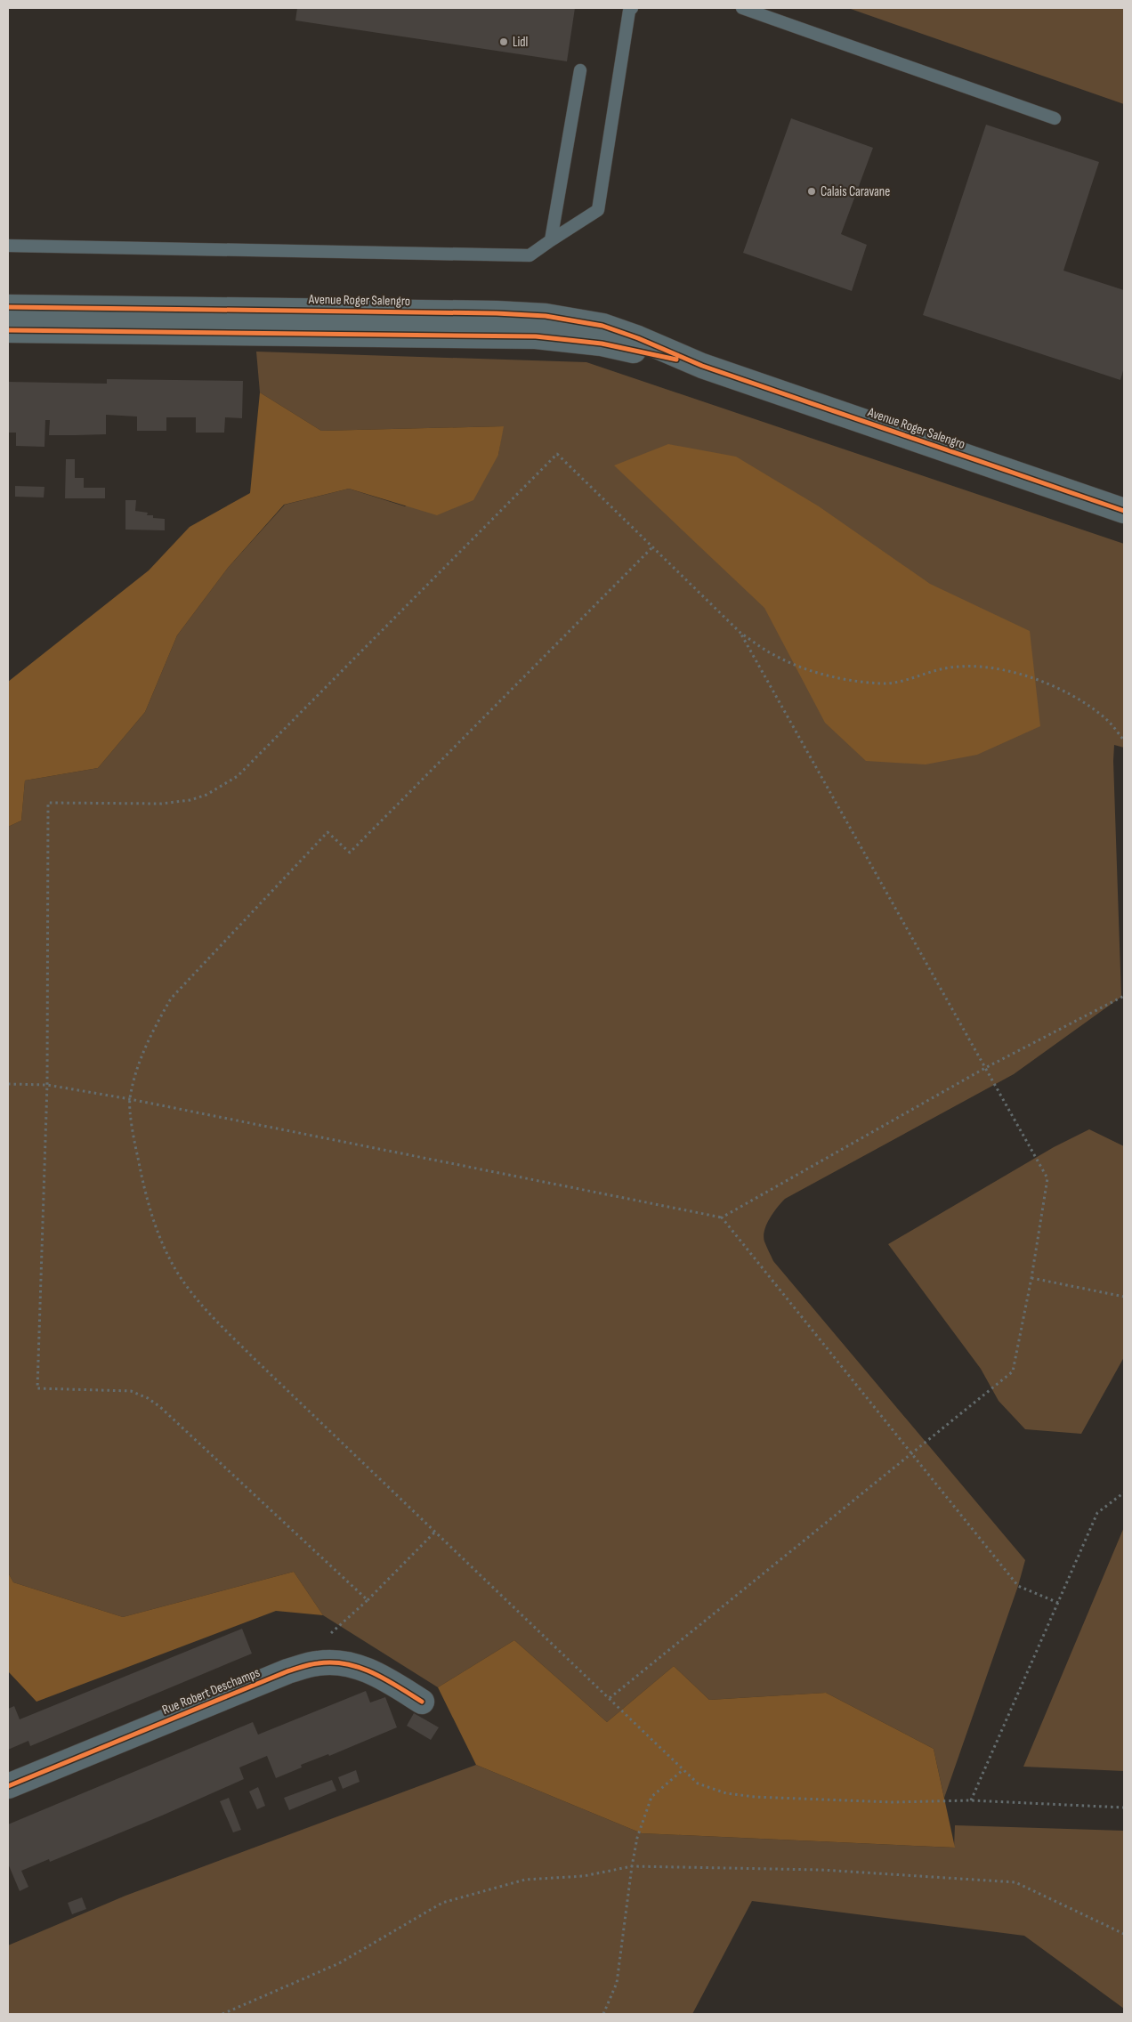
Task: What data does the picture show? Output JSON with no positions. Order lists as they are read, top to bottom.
{
  "streets": {
    "main road": ["Avenue Roger Salengro"],
    "street": ["Rue Robert Deschamps"]
  },
  "places": ["Lidl", "Calais Caravane"]
}
